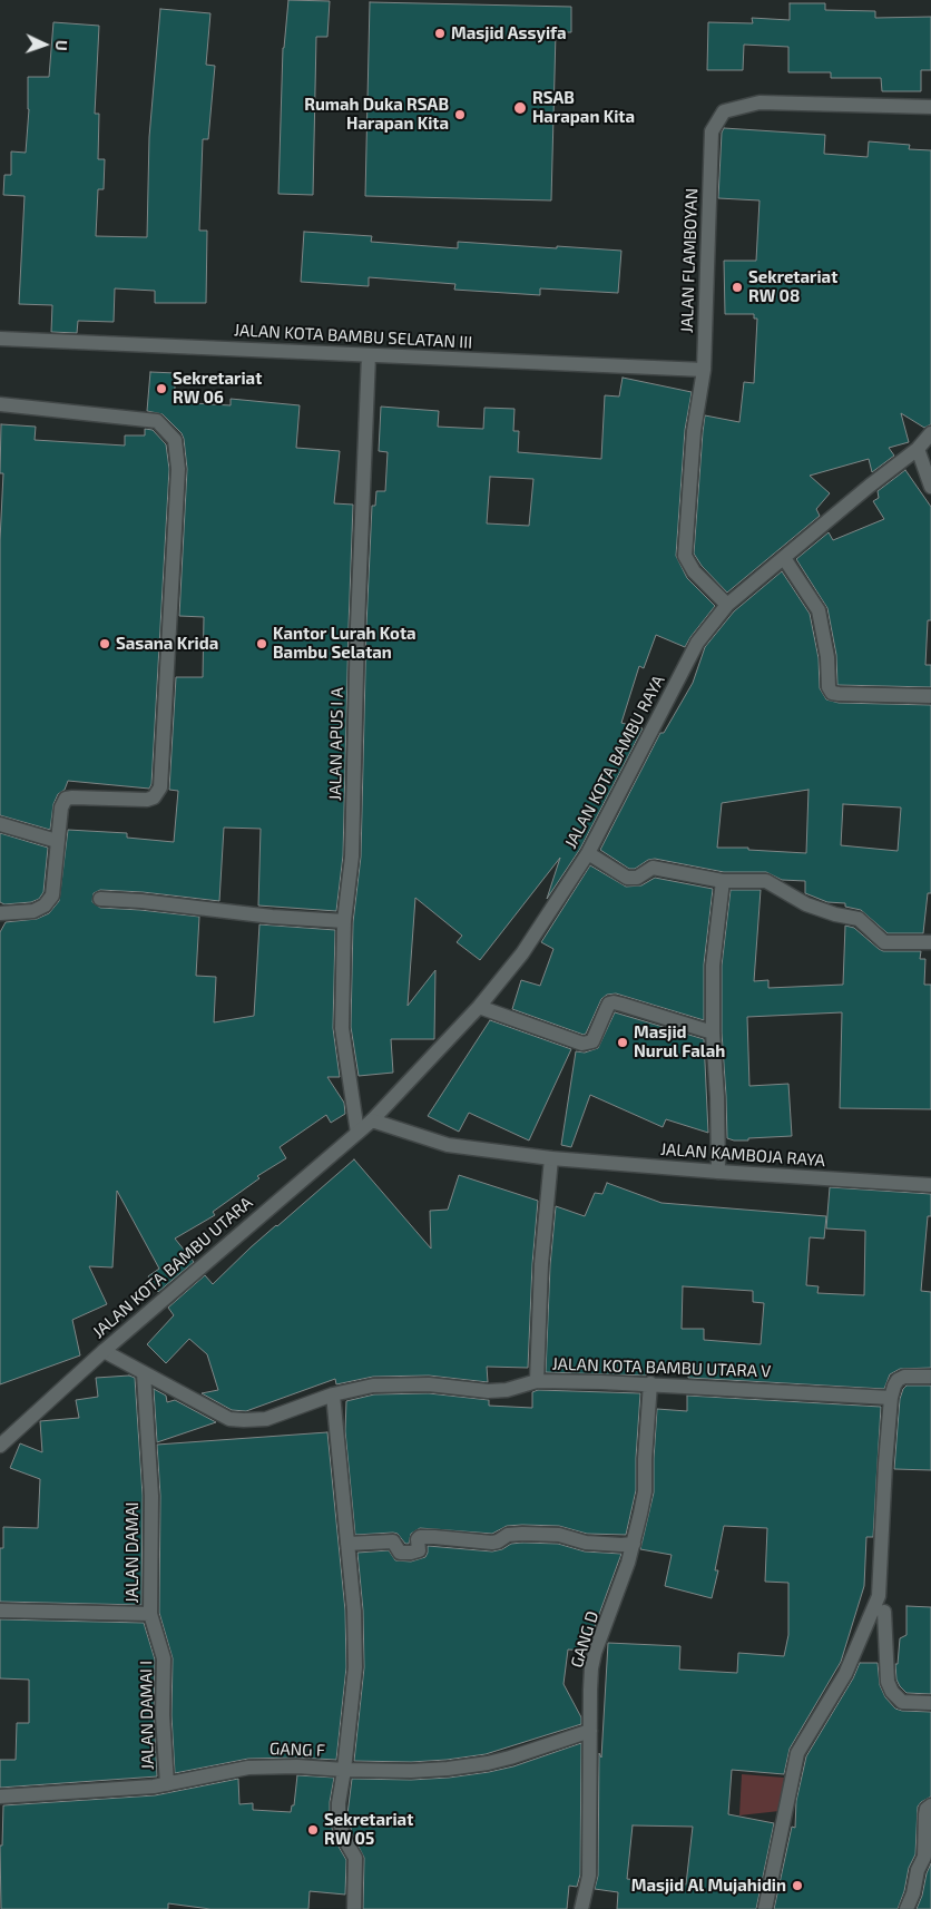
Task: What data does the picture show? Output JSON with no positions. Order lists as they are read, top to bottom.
{
  "streets": {
    "street": [
      "JALAN FLAMBOYAN",
      "JALAN KOTA BAMBU SELATAN III",
      "JALAN APUS I A",
      "JALAN KOTA BAMBU RAYA",
      "JALAN KAMBOJA RAYA",
      "JALAN KOTA BAMBU UTARA",
      "JALAN KOTA BAMBU UTARA V",
      "JALAN DAMAI",
      "GANG D",
      "JALAN DAMAI I",
      "GANG F"
    ]
  },
  "crossings": [
    ["JALAN FLAMBOYAN", "JALAN KOTA BAMBU SELATAN III"],
    ["JALAN FLAMBOYAN", "JALAN KOTA BAMBU RAYA"],
    ["JALAN KOTA BAMBU SELATAN III", "JALAN APUS I A"],
    ["JALAN APUS I A", "JALAN KOTA BAMBU UTARA"],
    ["JALAN KOTA BAMBU RAYA", "JALAN KAMBOJA RAYA"],
    ["JALAN KOTA BAMBU RAYA", "JALAN KOTA BAMBU UTARA"],
    ["JALAN KAMBOJA RAYA", "JALAN KOTA BAMBU UTARA"],
    ["JALAN KOTA BAMBU UTARA", "JALAN KOTA BAMBU UTARA V"],
    ["JALAN KOTA BAMBU UTARA V", "JALAN DAMAI"],
    ["JALAN KOTA BAMBU UTARA V", "GANG D"],
    ["JALAN DAMAI", "JALAN DAMAI I"],
    ["GANG D", "GANG F"],
    ["JALAN DAMAI I", "GANG F"]
  ],
  "places": [
    "Masjid Assyifa",
    "RSAB Harapan Kita",
    "Rumah Duka RSAB Harapan Kita",
    "Sekretariat RW 08",
    "Sekretariat RW 06",
    "Sasana Krida",
    "Kantor Lurah Kota Bambu Selatan",
    "Masjid Nurul Falah",
    "Sekretariat RW 05",
    "Masjid Al Mujahidin"
  ],
  "north": "right"
}
